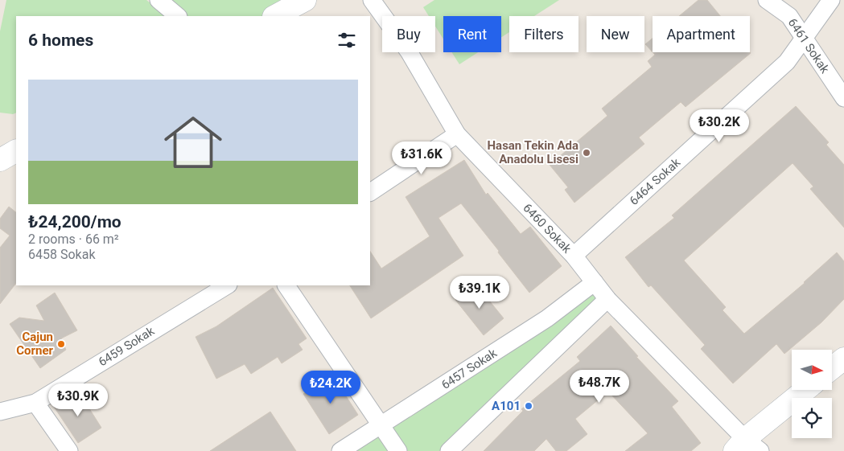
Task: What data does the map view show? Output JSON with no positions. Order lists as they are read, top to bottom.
{
  "streets": {
    "street": [
      "6461 Sokak",
      "6464 Sokak",
      "6460 Sokak",
      "6459 Sokak",
      "6457 Sokak"
    ]
  },
  "crossings": [
    ["6461 Sokak", "6464 Sokak"],
    ["6464 Sokak", "6460 Sokak"],
    ["6460 Sokak", "6457 Sokak"]
  ],
  "places": ["Hasan Tekin Ada Anadolu Lisesi", "Cajun Corner", "A101"],
  "north": "right",
  "page": {
    "chip": [
      "Buy",
      "Rent",
      "Filters",
      "New",
      "Apartment"
    ],
    "heading": "6 homes",
    "list": [
      {
        "name": "₺24,200/mo",
        "note": "2 rooms · 66 m² · 6458 Sokak"
      }
    ],
    "price": [
      "₺30.2K",
      "₺31.6K",
      "₺39.1K",
      "₺48.7K",
      "₺24.2K",
      "₺30.9K"
    ]
  }
}
